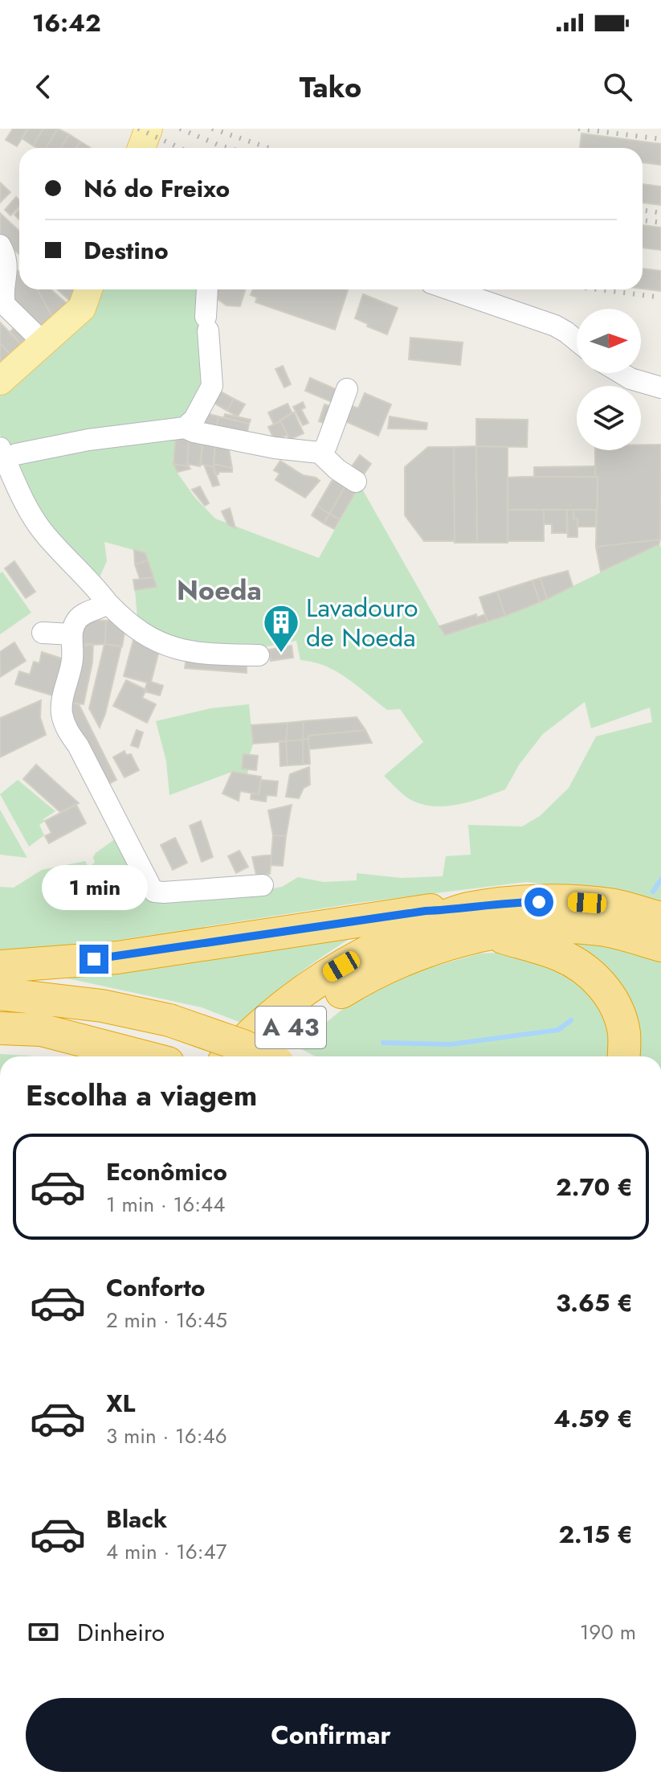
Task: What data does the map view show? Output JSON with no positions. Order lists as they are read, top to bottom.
{
  "streets": {
    "highway": ["A 43"]
  },
  "districts": ["Noeda"],
  "places": {
    "building": ["Lavadouro de Noeda"]
  },
  "north": "right",
  "page": {
    "status": "16:42",
    "header": "Tako",
    "banner": ["Nó do Freixo", "Destino"],
    "bubble": "1 min",
    "heading": "Escolha a viagem",
    "list": [
      {
        "name": "Econômico",
        "note": "1 min · 16:44",
        "value": "2.70 €"
      },
      {
        "name": "Conforto",
        "note": "2 min · 16:45",
        "value": "3.65 €"
      },
      {
        "name": "XL",
        "note": "3 min · 16:46",
        "value": "4.59 €"
      },
      {
        "name": "Black",
        "note": "4 min · 16:47",
        "value": "2.15 €"
      }
    ],
    "pay": ["Dinheiro", "190 m"],
    "buttons": "Confirmar"
  }
}
